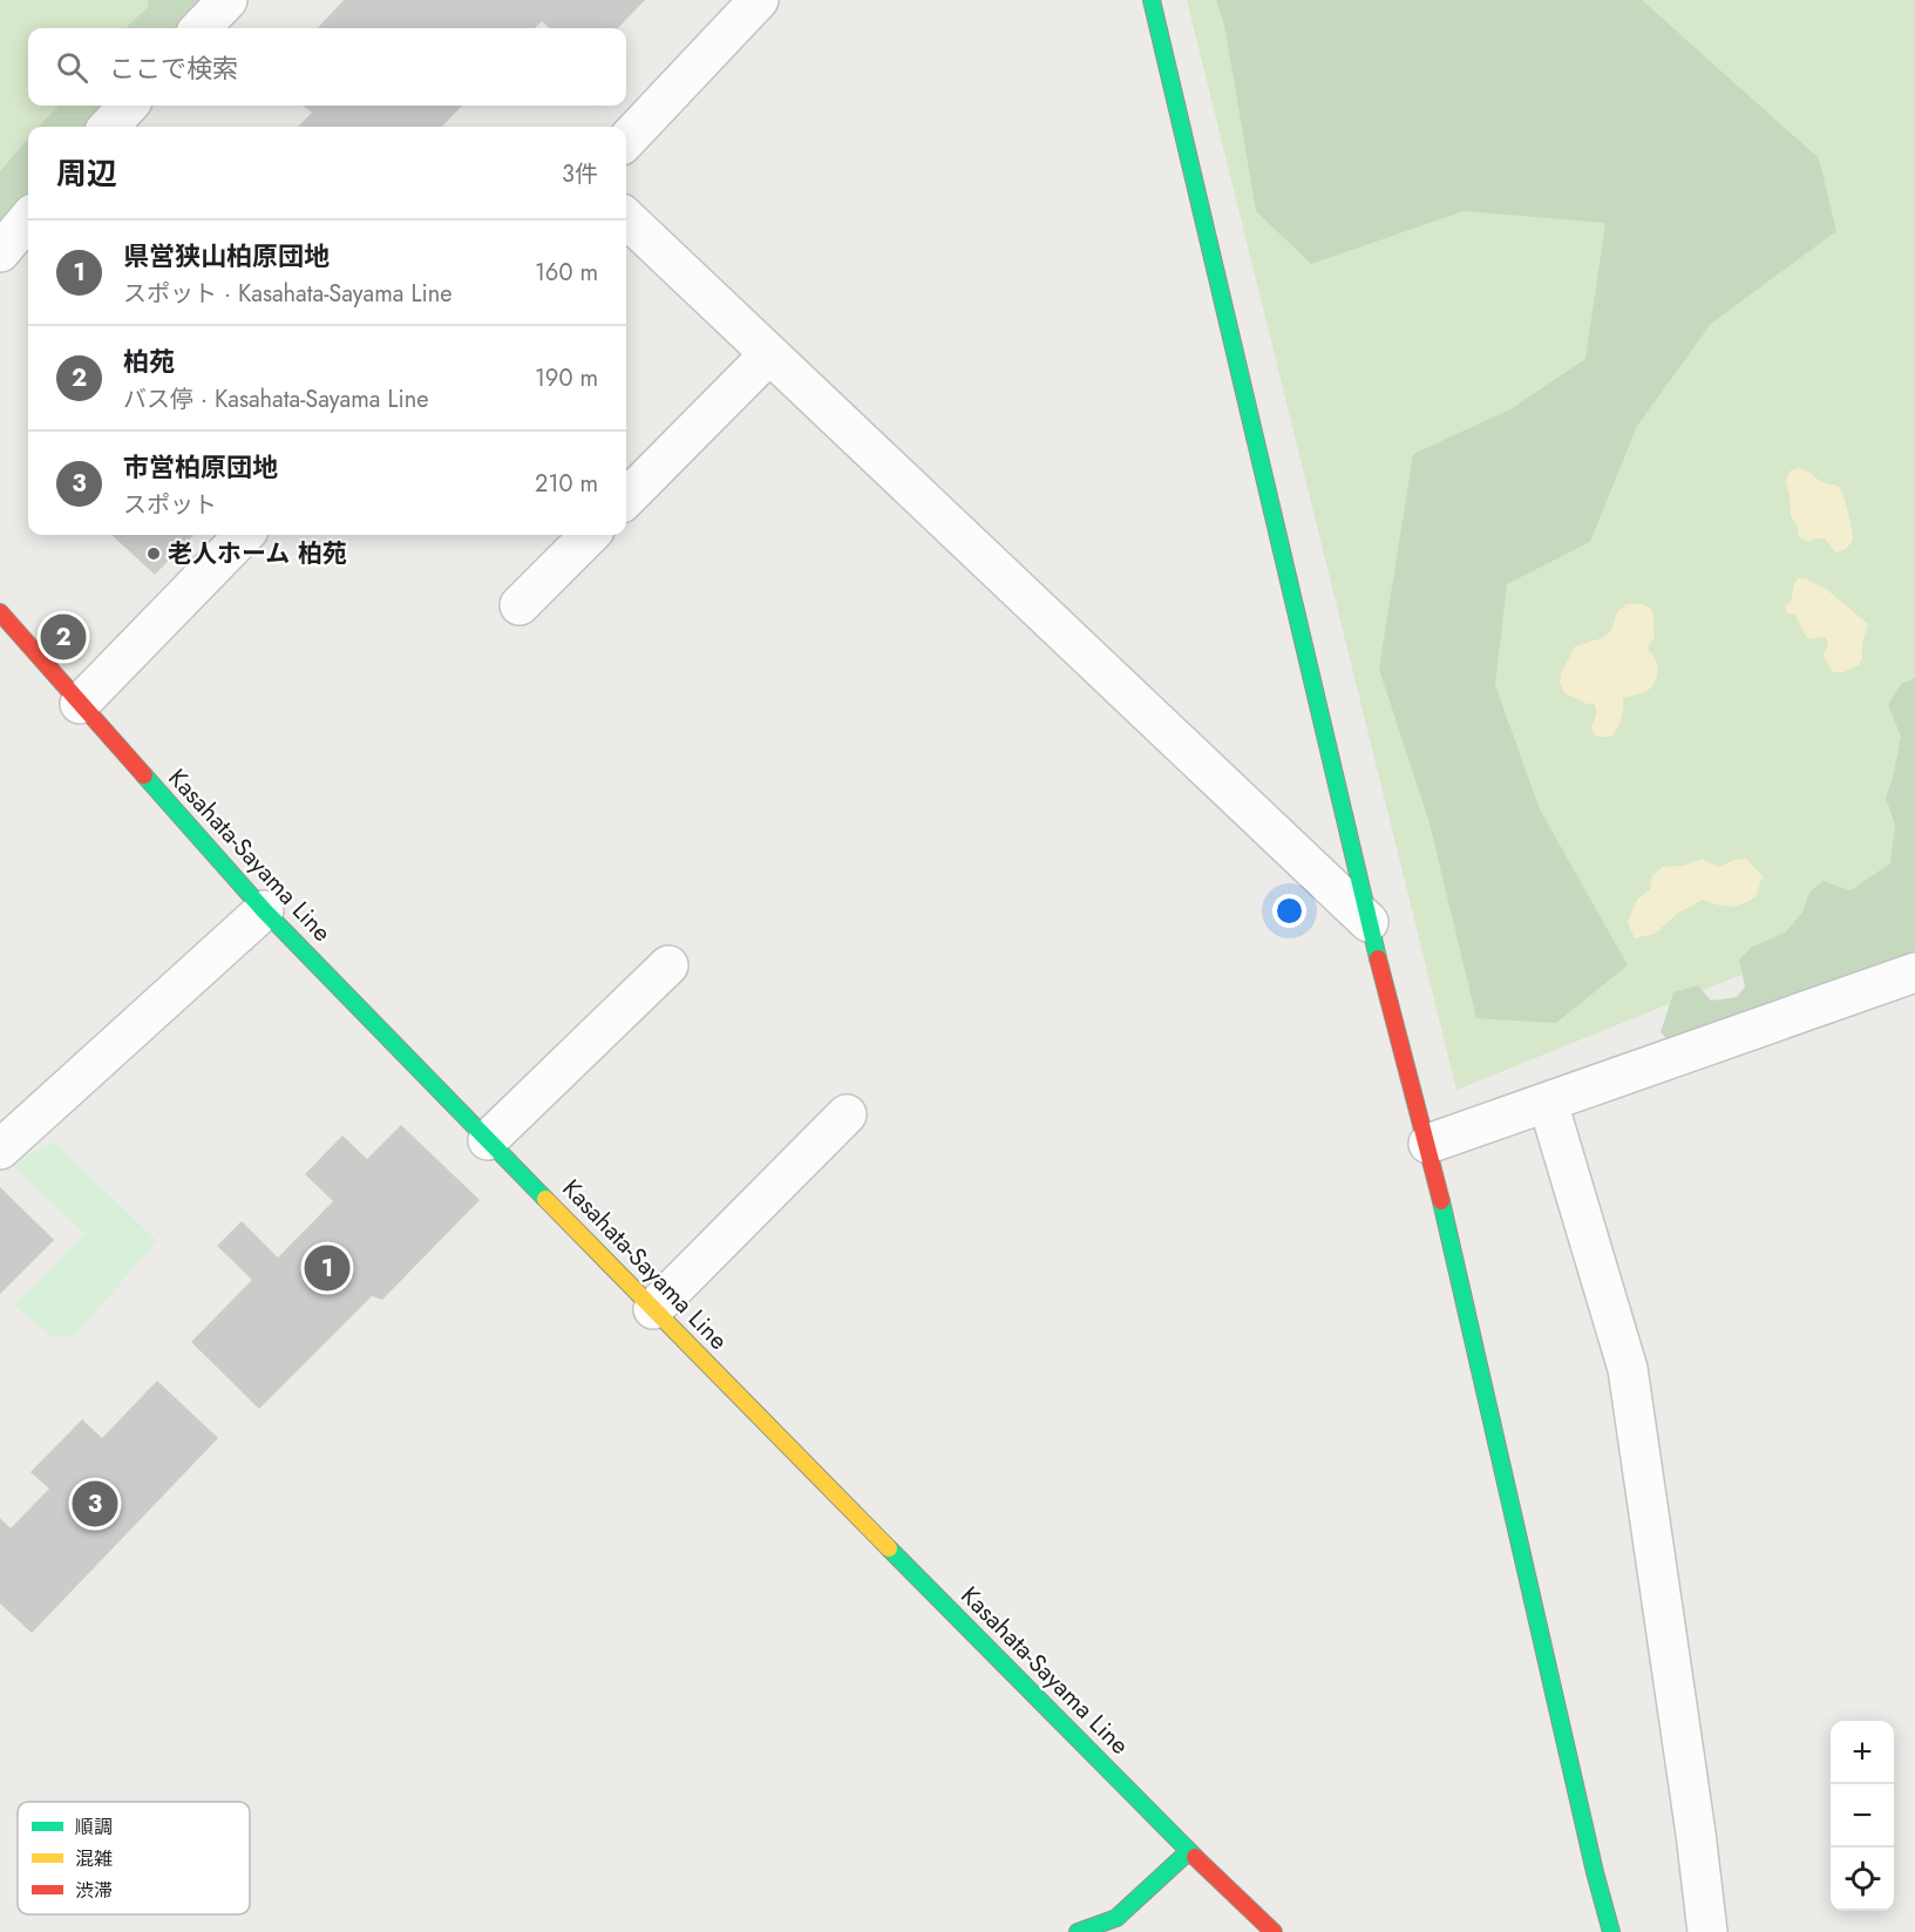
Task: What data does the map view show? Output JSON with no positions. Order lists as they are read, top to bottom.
{
  "streets": {
    "street": ["Kasahata-Sayama Line"]
  },
  "places": ["老人ホーム 柏苑"],
  "legend": ["順調", "混雑", "渋滞"],
  "page": {
    "search": "ここで検索",
    "heading": ["周辺", "3件"],
    "list": [
      {
        "mark": "1",
        "name": "県営狭山柏原団地",
        "note": "スポット · Kasahata-Sayama Line",
        "value": "160 m"
      },
      {
        "mark": "2",
        "name": "柏苑",
        "note": "バス停 · Kasahata-Sayama Line",
        "value": "190 m"
      },
      {
        "mark": "3",
        "name": "市営柏原団地",
        "note": "スポット",
        "value": "210 m"
      }
    ],
    "pins": ["2", "1", "3"],
    "map_buttons": ["+", "−"]
  }
}
